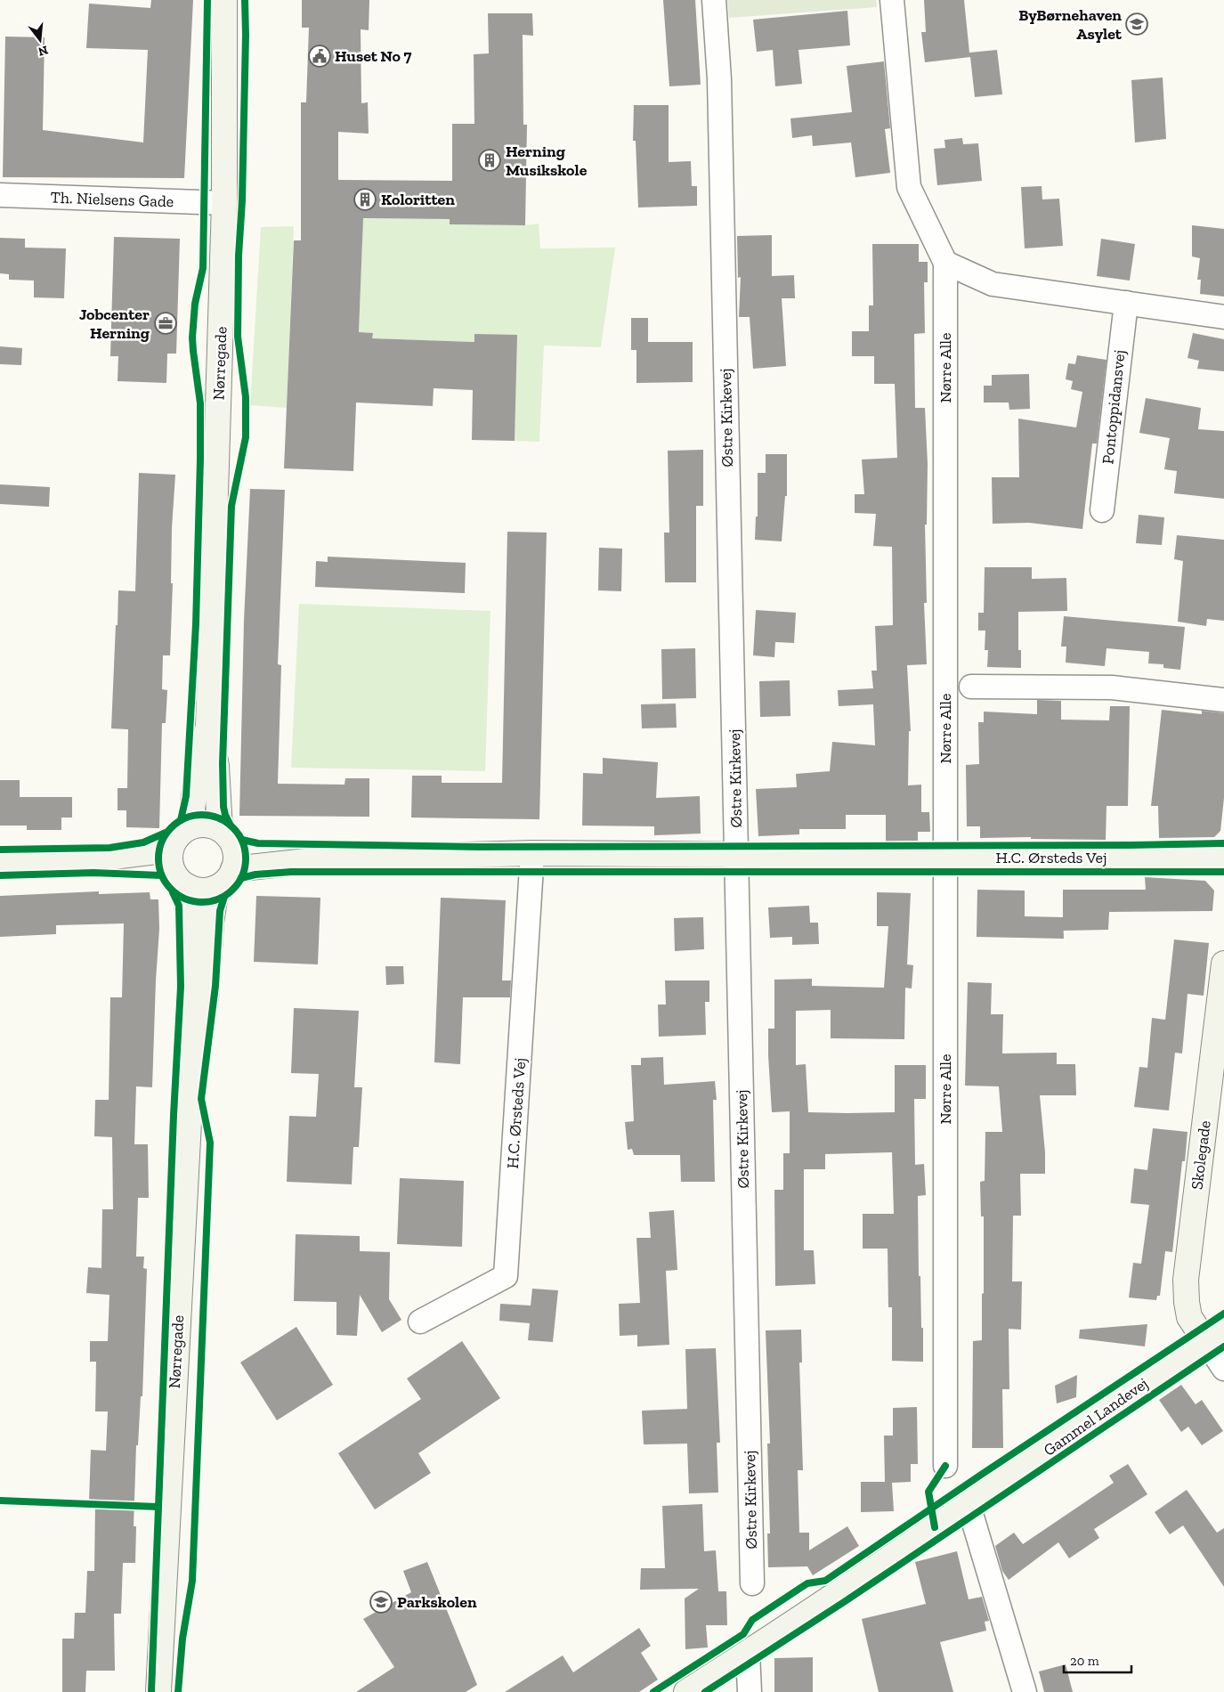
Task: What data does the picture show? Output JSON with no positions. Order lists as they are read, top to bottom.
{
  "streets": {
    "street": [
      "Th. Nielsens Gade",
      "Nørregade",
      "Nørre Alle",
      "Pontoppidansvej",
      "Østre Kirkevej",
      "H.C. Ørsteds Vej",
      "Skolegade",
      "Gammel Landevej"
    ]
  },
  "crossings": [
    ["Th. Nielsens Gade", "Nørregade"],
    ["Nørregade", "H.C. Ørsteds Vej"],
    ["Nørre Alle", "H.C. Ørsteds Vej"],
    ["Østre Kirkevej", "H.C. Ørsteds Vej"],
    ["Skolegade", "Gammel Landevej"]
  ],
  "places": {
    "school or university": ["ByBørnehaven Asylet", "Parkskolen"],
    "public building": ["Huset No 7"],
    "building": ["Herning Musikskole", "Koloritten"],
    "office": ["Jobcenter Herning"]
  },
  "scale_bar": "20 m",
  "north": "bottom"
}
